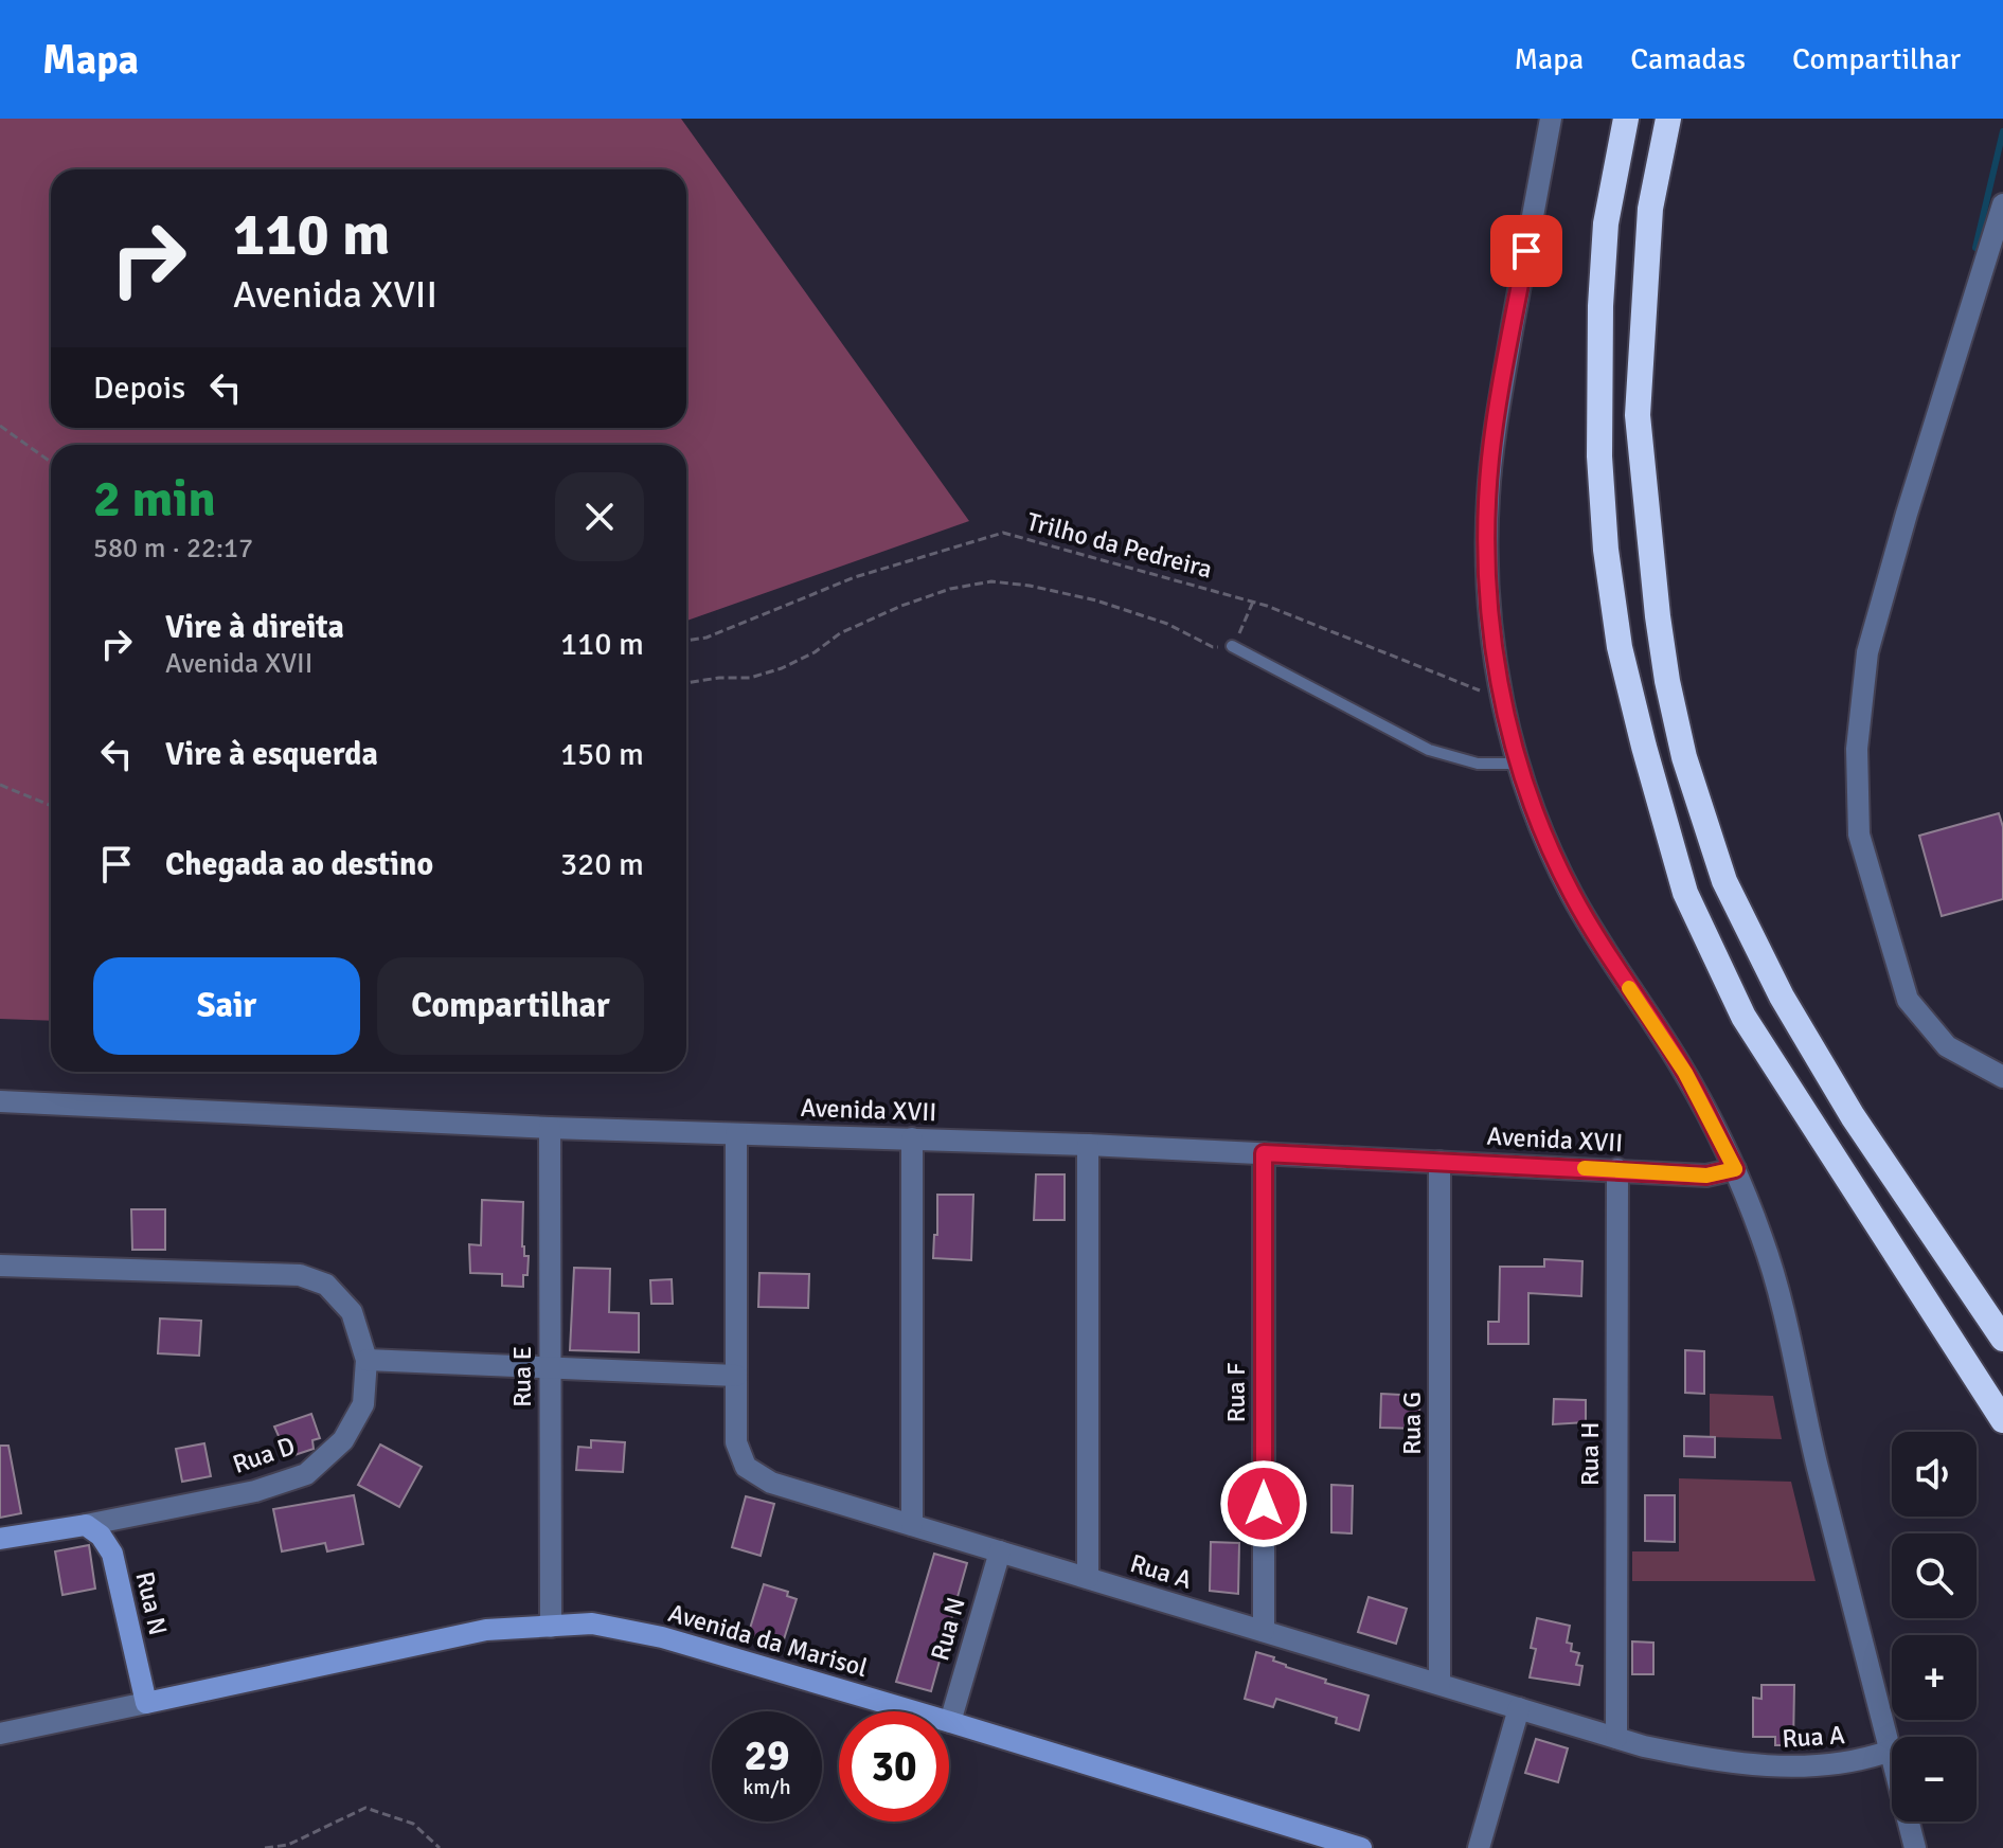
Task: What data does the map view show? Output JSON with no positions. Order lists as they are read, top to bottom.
{
  "streets": {
    "street": [
      "Avenida XVII",
      "Rua E",
      "Rua F",
      "Rua G",
      "Rua H",
      "Rua D",
      "Rua A",
      "Rua N",
      "Avenida da Marisol"
    ],
    "path": ["Trilho da Pedreira"]
  },
  "crossings": [
    ["Avenida XVII", "Rua E"],
    ["Avenida XVII", "Rua F"],
    ["Avenida XVII", "Rua G"],
    ["Avenida XVII", "Rua H"],
    ["Avenida XVII", "Rua A"],
    ["Rua E", "Avenida da Marisol"],
    ["Rua F", "Rua A"],
    ["Rua G", "Rua A"],
    ["Rua H", "Rua A"],
    ["Rua D", "Rua N"],
    ["Rua A", "Rua N"],
    ["Rua N", "Avenida da Marisol"]
  ],
  "page": {
    "header": "Mapa",
    "nav": ["Mapa", "Camadas", "Compartilhar"],
    "turn": ["110 m", "Avenida XVII"],
    "then": "Depois",
    "heading": ["2 min", "580 m · 22:17"],
    "list": [
      {
        "name": "Vire à direita",
        "note": "Avenida XVII",
        "value": "110 m"
      },
      {
        "name": "Vire à esquerda",
        "value": "150 m"
      },
      {
        "name": "Chegada ao destino",
        "value": "320 m"
      }
    ],
    "buttons": ["Sair", "Compartilhar"],
    "map_buttons": ["+", "−"],
    "speed": "29 km/h",
    "limit": "30"
  }
}
